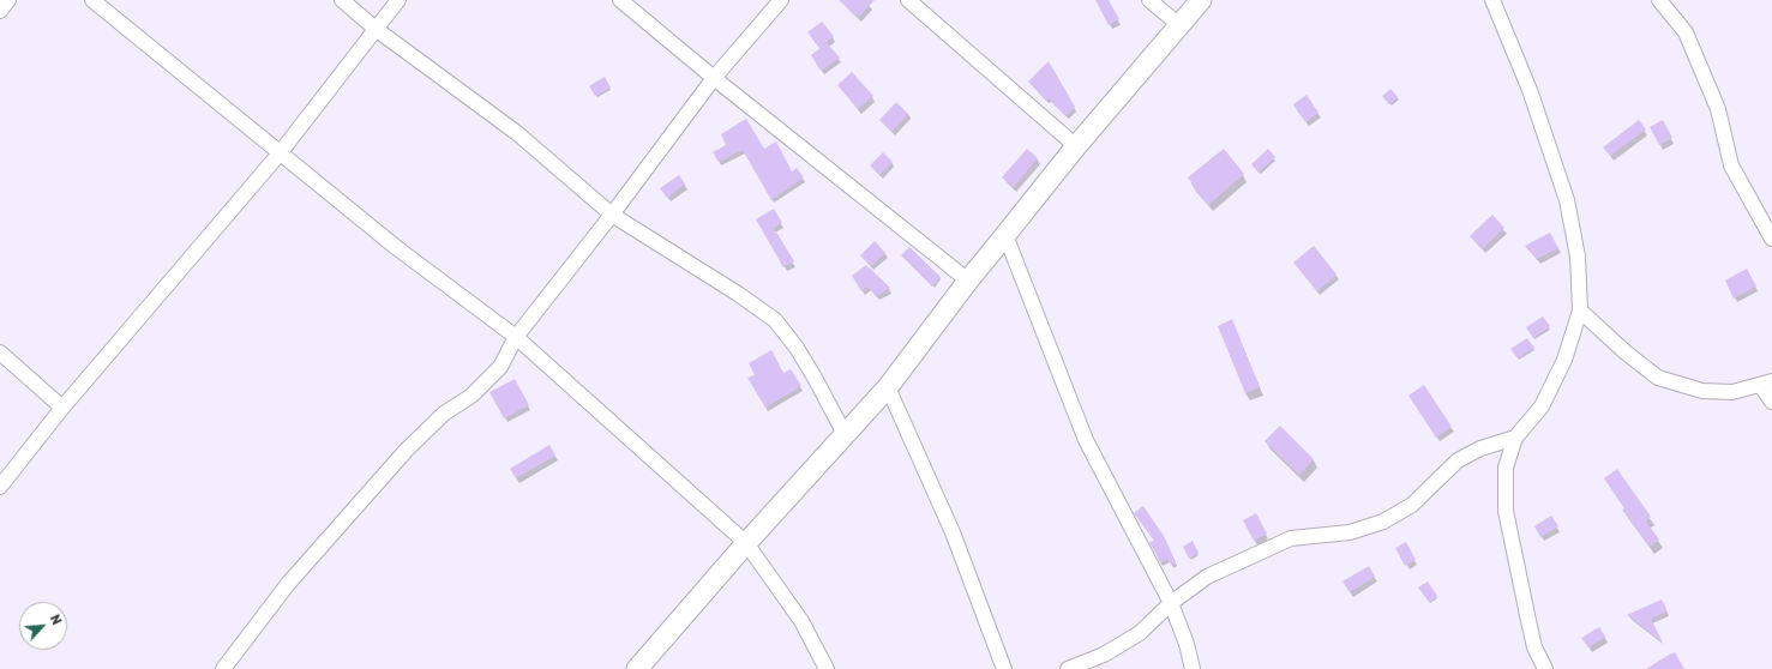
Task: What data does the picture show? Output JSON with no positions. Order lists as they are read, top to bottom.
{
  "north": "top right"
}
